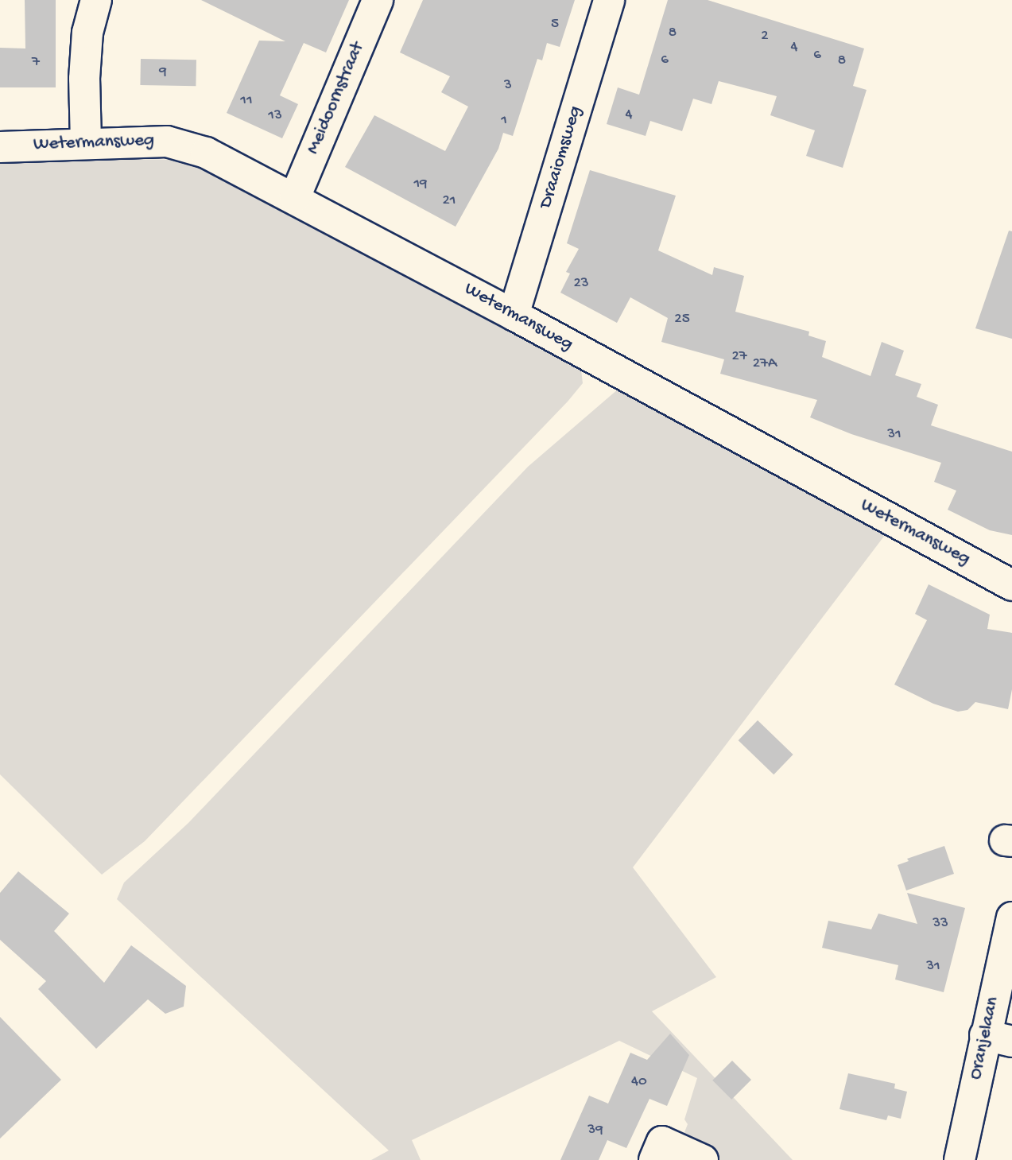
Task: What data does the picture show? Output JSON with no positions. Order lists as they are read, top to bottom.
{
  "streets": {
    "street": [
      "Meidoornstraat",
      "Wetermansweg",
      "Draaiomsweg",
      "Oranjelaan"
    ]
  },
  "crossings": [
    ["Meidoornstraat", "Wetermansweg"],
    ["Wetermansweg", "Draaiomsweg"]
  ],
  "house_numbers": [
    "5",
    "8",
    "2",
    "4",
    "6",
    "6",
    "8",
    "7",
    "9",
    "3",
    "11",
    "4",
    "13",
    "1",
    "19",
    "21",
    "23",
    "25",
    "27",
    "27A",
    "31",
    "33",
    "31",
    "40",
    "39"
  ]
}
